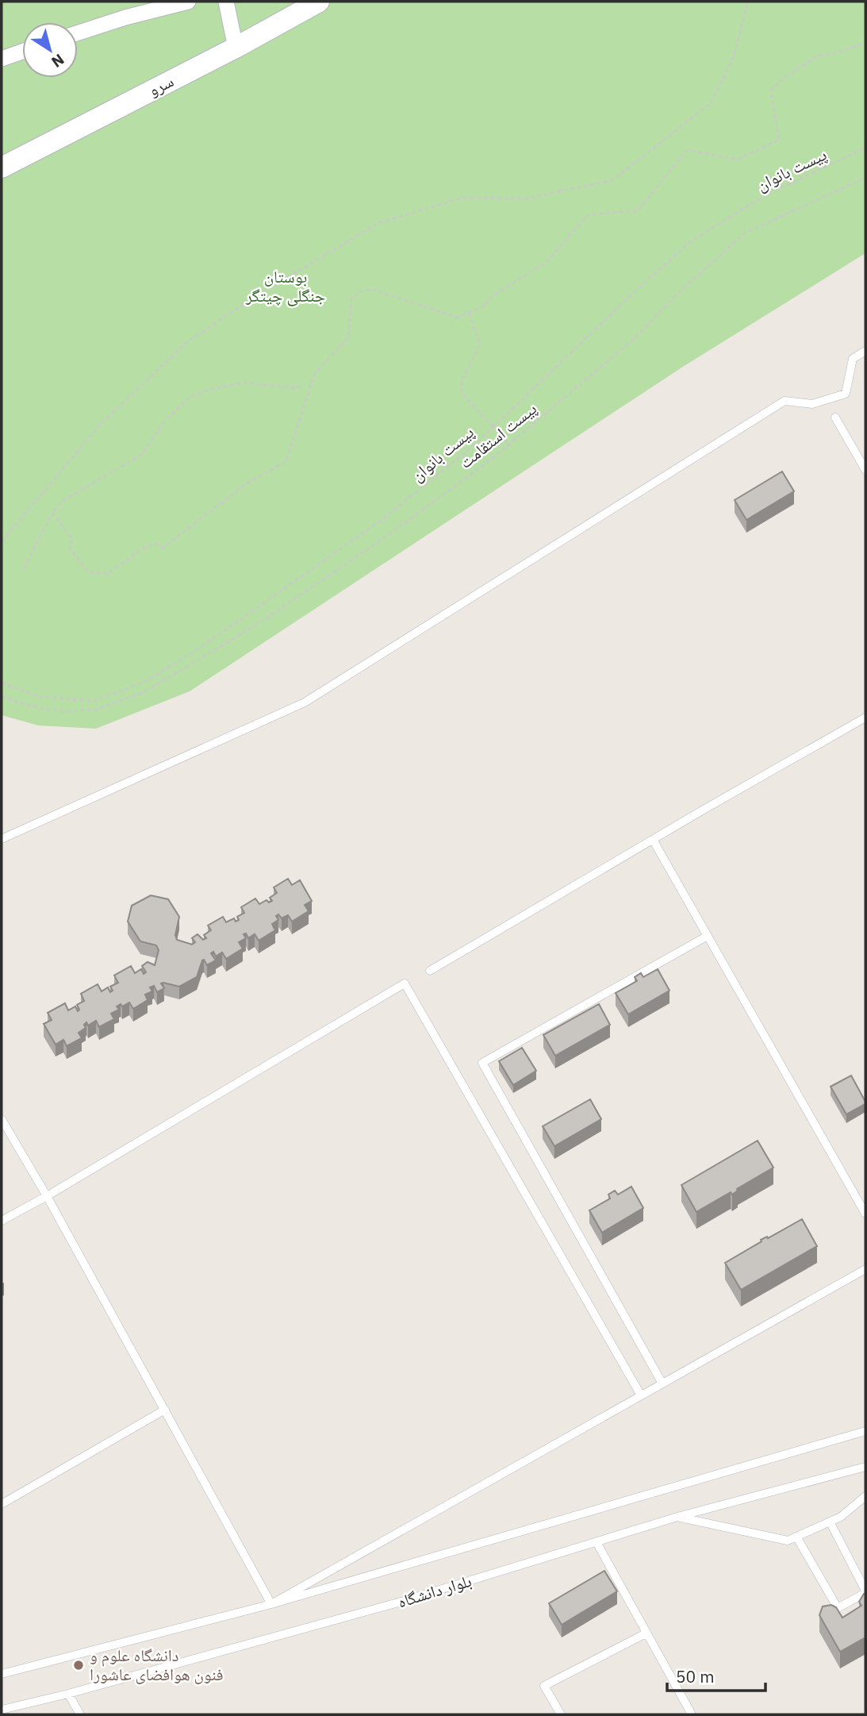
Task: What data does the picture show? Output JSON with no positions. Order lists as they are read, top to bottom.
{
  "streets": {
    "street": ["سرو"],
    "lane": ["بلوار دانشگاه"],
    "path": ["پیست بانوان", "پیست استقامت"]
  },
  "parks": ["بوستان جنگلی چیتگر"],
  "places": ["دانشگاه علوم و فنون هوافضای عاشورا"],
  "scale_bar": "50 m",
  "north": "bottom right"
}
